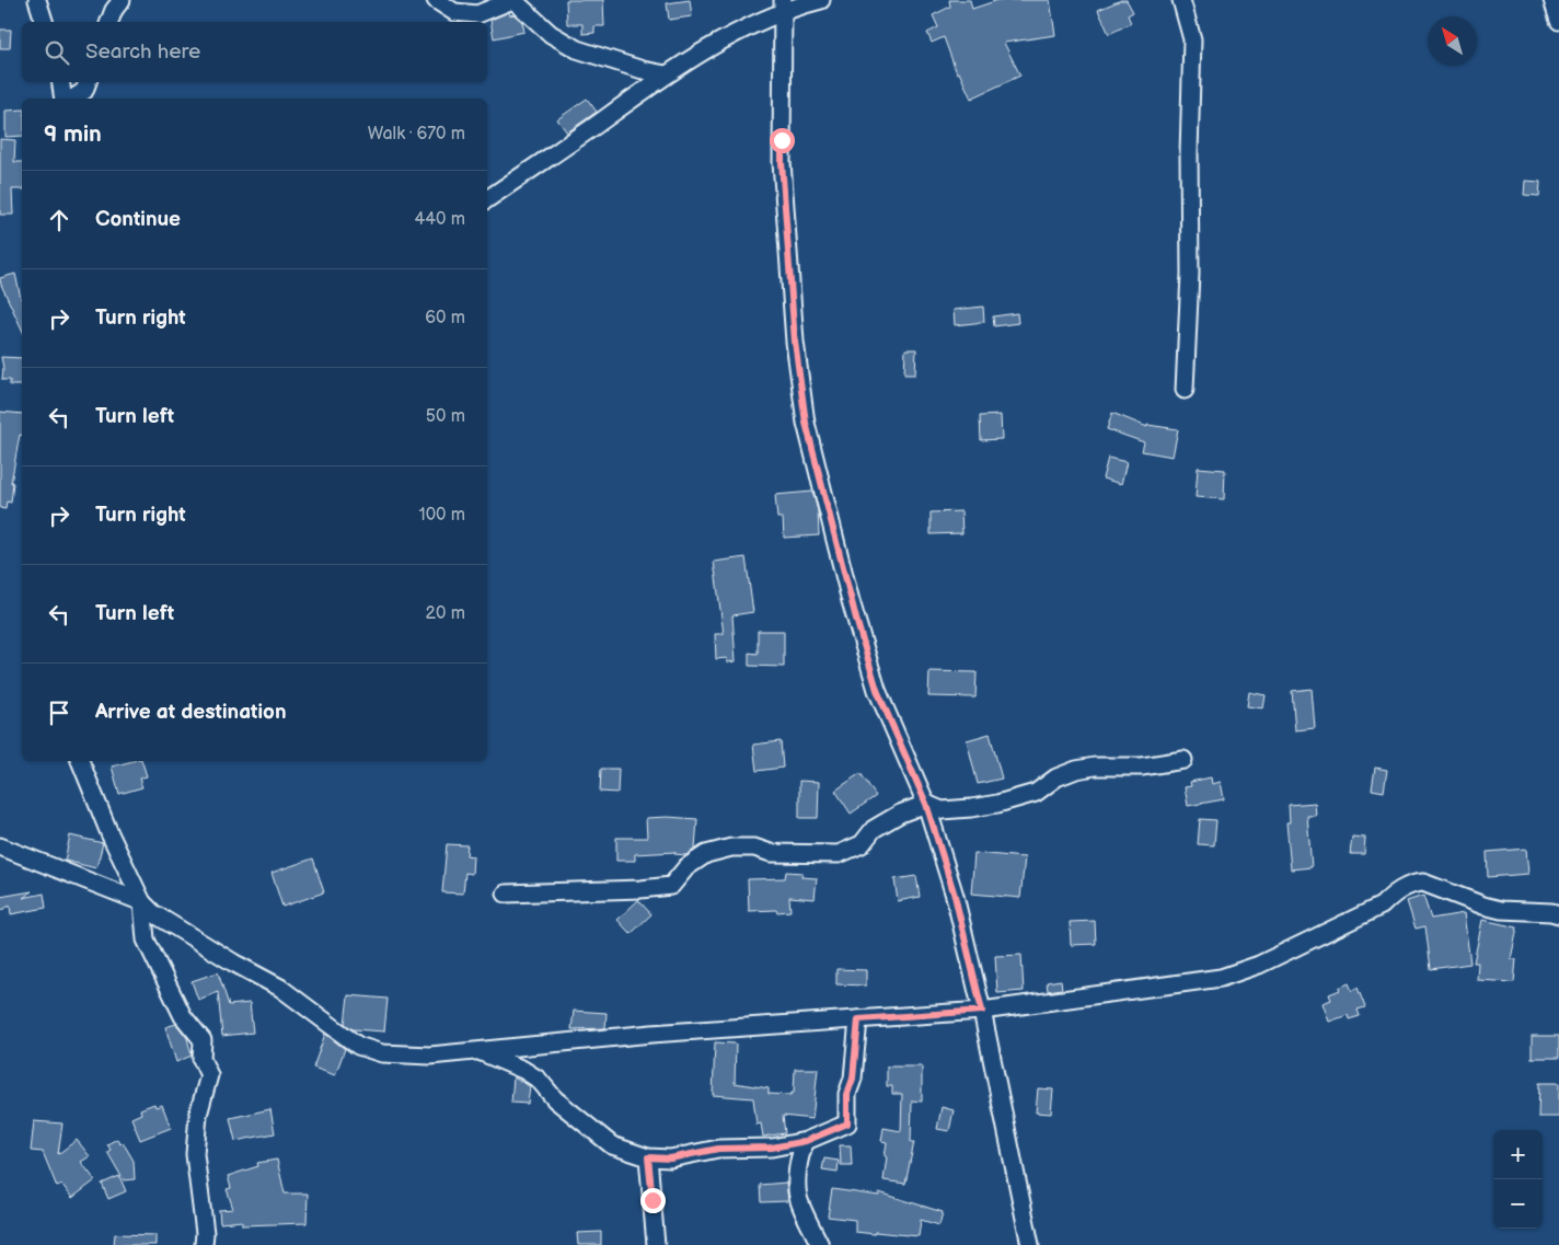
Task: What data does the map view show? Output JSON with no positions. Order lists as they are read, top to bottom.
{
  "north": "top left",
  "page": {
    "search": "Search here",
    "heading": ["9 min", "Walk · 670 m"],
    "list": [
      ["Continue", "440 m"],
      ["Turn right", "60 m"],
      ["Turn left", "50 m"],
      ["Turn right", "100 m"],
      ["Turn left", "20 m"],
      "Arrive at destination"
    ],
    "map_buttons": ["+", "−"]
  }
}
